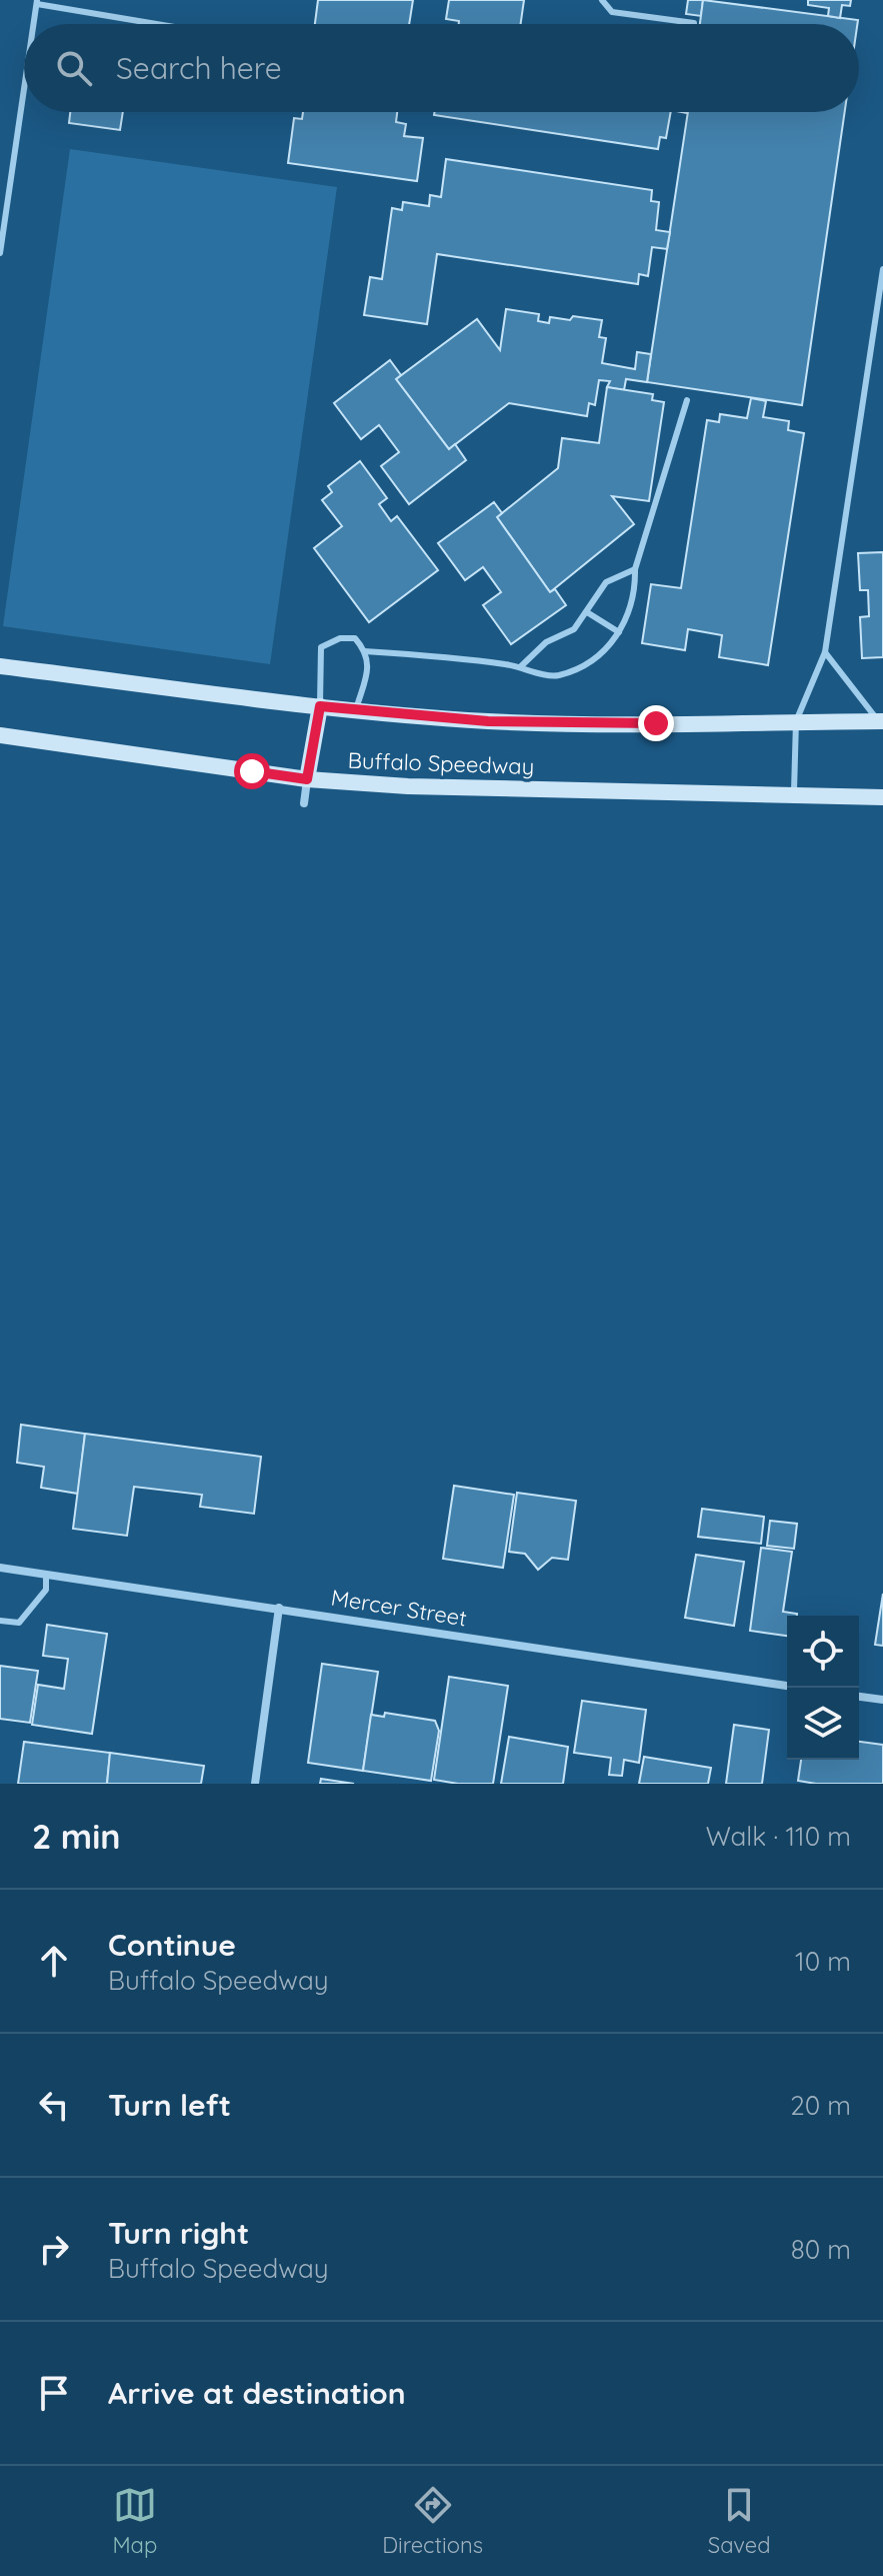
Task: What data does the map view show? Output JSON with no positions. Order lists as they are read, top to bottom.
{
  "streets": {
    "main road": ["Buffalo Speedway"],
    "street": ["Mercer Street"]
  },
  "page": {
    "search": "Search here",
    "heading": ["2 min", "Walk · 110 m"],
    "list": [
      ["Continue", "Buffalo Speedway", "10 m"],
      ["Turn left", "20 m"],
      ["Turn right", "Buffalo Speedway", "80 m"],
      "Arrive at destination"
    ],
    "nav": ["Map", "Directions", "Saved"]
  }
}
